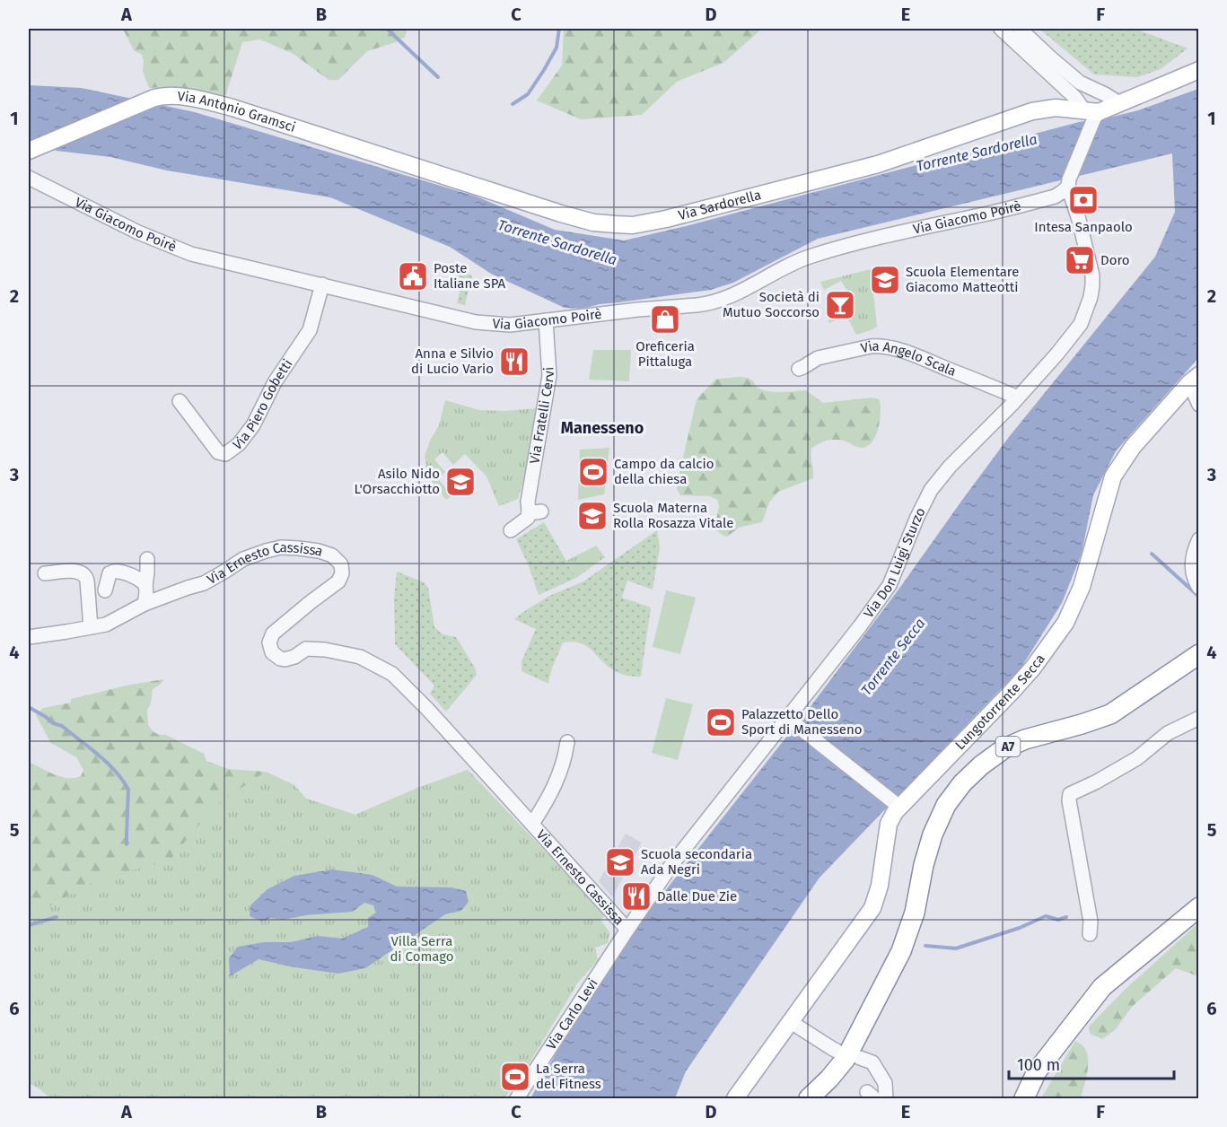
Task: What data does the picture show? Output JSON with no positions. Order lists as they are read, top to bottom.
{
  "streets": {
    "highway": ["A7"],
    "main road": ["Via Antonio Gramsci", "Via Sardorella", "Lungotorrente Secca"],
    "street": [
      "Via Giacomo Poirè",
      "Via Angelo Scala",
      "Via Piero Gobetti",
      "Via Fratelli Cervi",
      "Via Don Luigi Sturzo",
      "Via Ernesto Cassissa",
      "Via Carlo Levi"
    ]
  },
  "crossings": [
    ["Via Antonio Gramsci", "Via Sardorella"],
    ["Via Giacomo Poirè", "Via Piero Gobetti"],
    ["Via Giacomo Poirè", "Via Fratelli Cervi"],
    ["Via Giacomo Poirè", "Via Don Luigi Sturzo"],
    ["Via Angelo Scala", "Via Don Luigi Sturzo"],
    ["Via Don Luigi Sturzo", "Via Ernesto Cassissa"],
    ["Via Don Luigi Sturzo", "Via Carlo Levi"],
    ["Via Ernesto Cassissa", "Via Carlo Levi"]
  ],
  "districts": ["Manesseno"],
  "water": ["Torrente Sardorella", "Torrente Secca"],
  "parks": ["Villa Serra di Comago"],
  "places": {
    "bank": ["Intesa Sanpaolo"],
    "supermarket": ["Doro"],
    "public building": ["Poste Italiane SPA"],
    "school or university": [
      "Scuola Elementare Giacomo Matteotti",
      "Asilo Nido L'Orsacchiotto",
      "Scuola Materna Rolla Rosazza Vitale",
      "Scuola secondaria Ada Negri"
    ],
    "bar": ["Società di Mutuo Soccorso"],
    "shop": ["Oreficeria Pittaluga"],
    "restaurant": ["Anna e Silvio di Lucio Vario", "Dalle Due Zie"],
    "sports": ["Campo da calcio della chiesa", "Palazzetto Dello Sport di Manesseno", "La Serra del Fitness"]
  },
  "scale_bar": "100 m",
  "grid": {
    "columns": [
      "A",
      "B",
      "C",
      "D",
      "E",
      "F"
    ],
    "rows": [
      "1",
      "2",
      "3",
      "4",
      "5",
      "6"
    ]
  }
}
